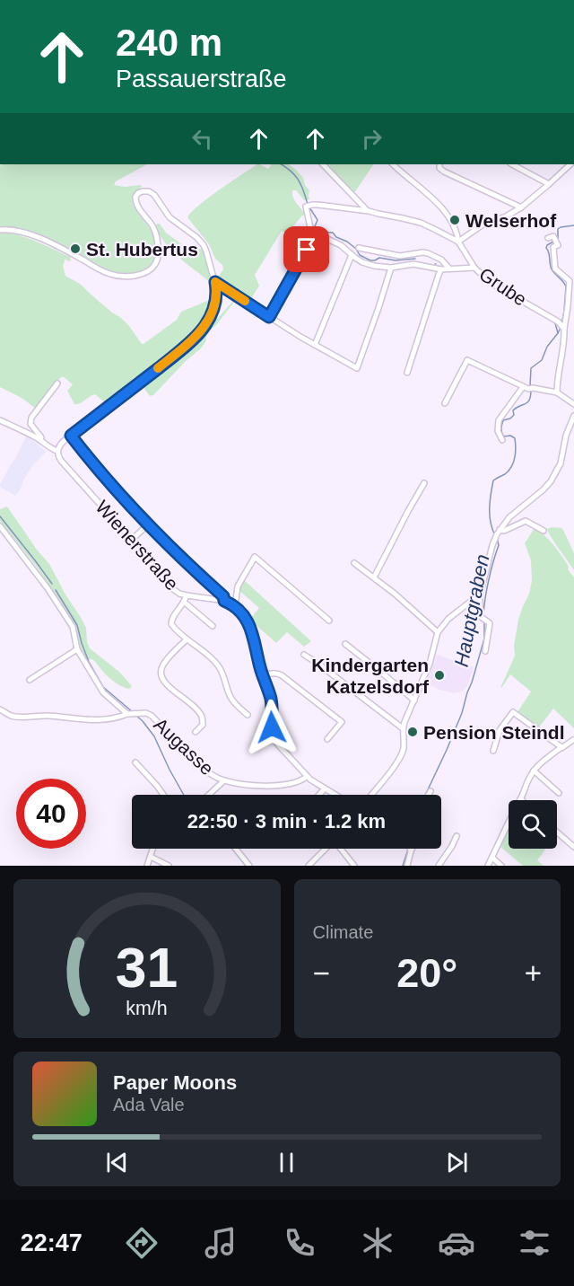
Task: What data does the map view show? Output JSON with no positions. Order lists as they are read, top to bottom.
{
  "streets": {
    "street": ["Grube", "Wienerstraße", "Augasse"]
  },
  "crossings": [
    ["Wienerstraße", "Augasse"]
  ],
  "water": ["Hauptgraben"],
  "places": [
    "Welserhof",
    "St. Hubertus",
    "Kindergarten Katzelsdorf",
    "Pension Steindl"
  ],
  "page": {
    "turn": ["240 m", "Passauerstraße"],
    "limit": "40",
    "trip": "22:50 · 3 min · 1.2 km",
    "tile": "Climate",
    "heat": ["−", "20°", "+"],
    "song": ["Paper Moons", "Ada Vale"],
    "tabs": "22:47",
    "gauge": ["31", "km/h"]
  }
}
